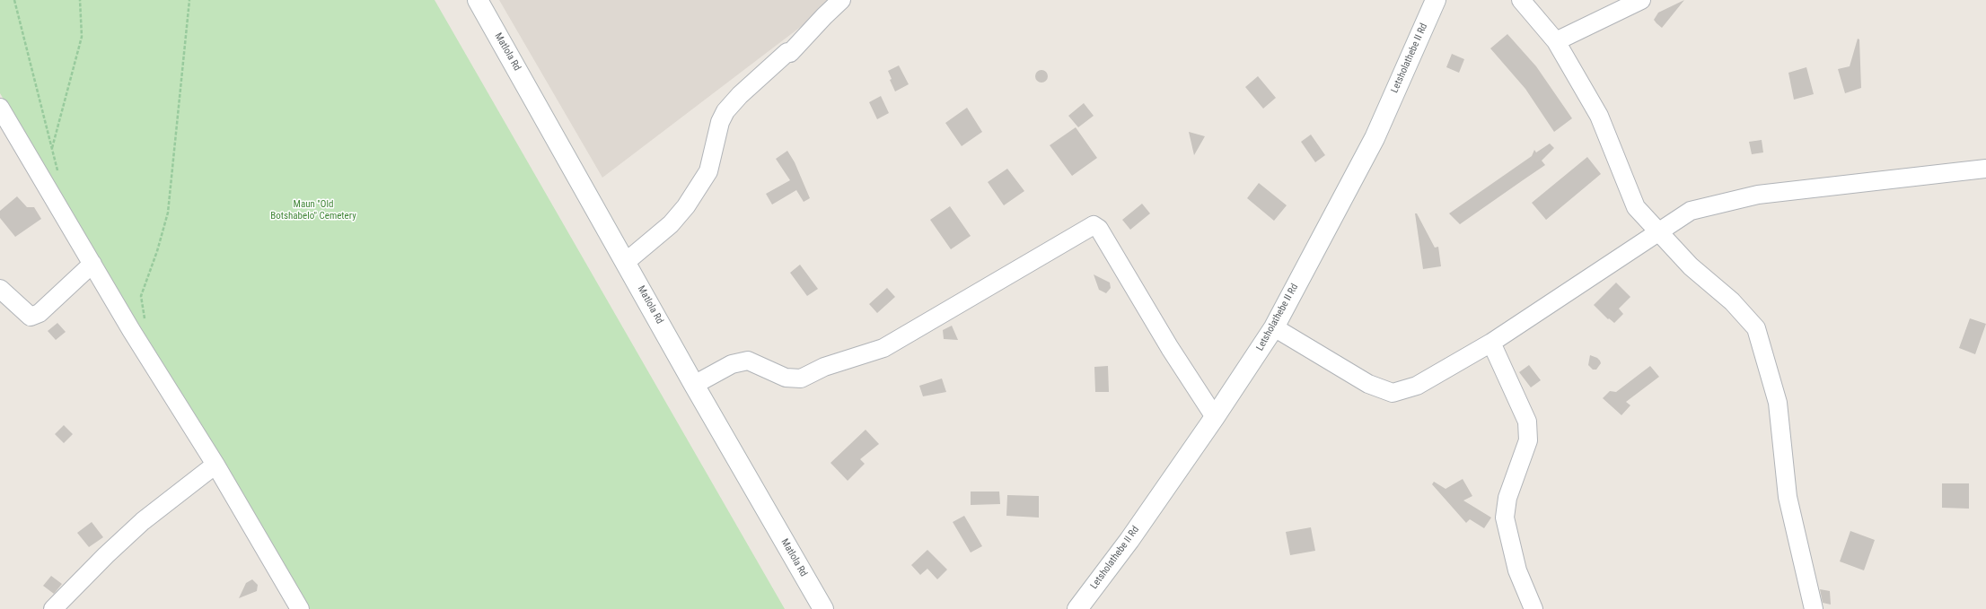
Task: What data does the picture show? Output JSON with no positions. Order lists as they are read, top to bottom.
{
  "streets": {
    "street": ["Matlola Rd", "Letsholathebe II Rd"]
  },
  "parks": ["Maun \"Old Botshabelo\" Cemetery"]
}
